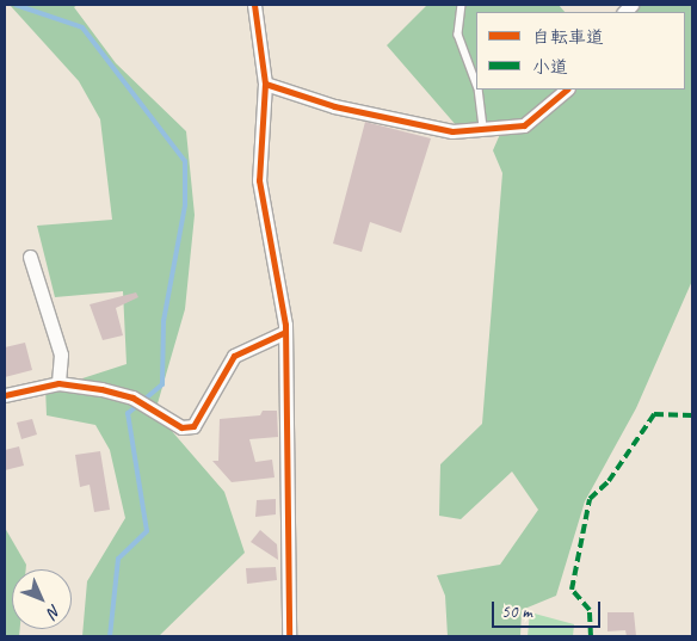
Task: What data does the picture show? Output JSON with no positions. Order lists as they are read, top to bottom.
{
  "legend": ["自転車道", "小道"],
  "scale_bar": "50 m",
  "north": "bottom right"
}
